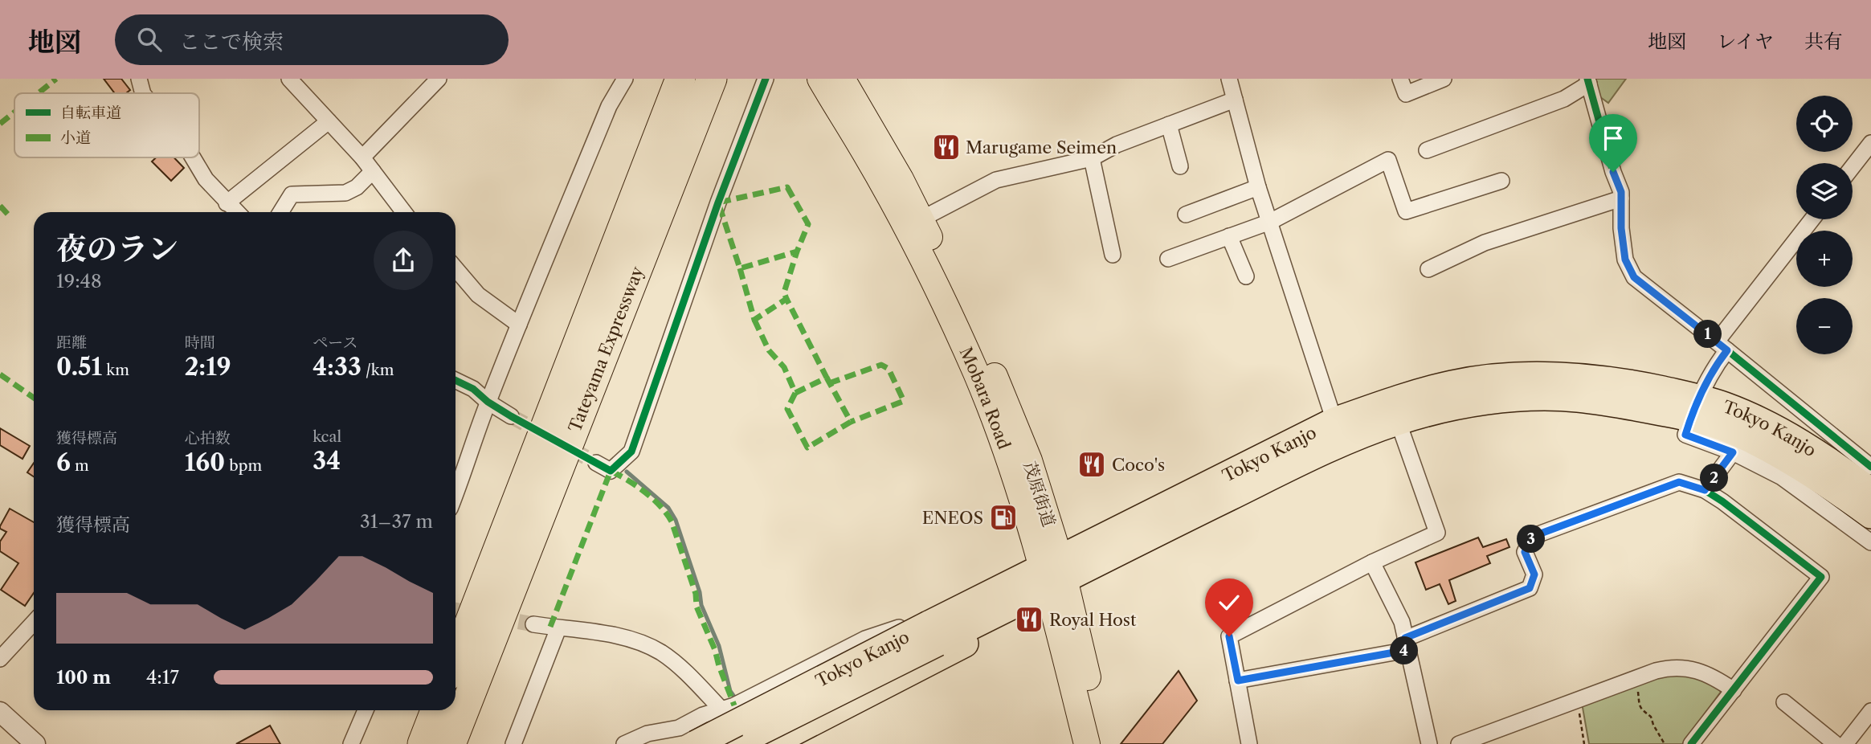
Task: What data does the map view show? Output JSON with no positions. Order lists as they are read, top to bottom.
{
  "streets": {
    "highway": ["Tateyama Expressway", "Tokyo Kanjo"],
    "main road": ["Mobara Road", "茂原街道"]
  },
  "crossings": [
    ["Mobara Road", "Tokyo Kanjo"],
    ["Mobara Road", "茂原街道"],
    ["Tokyo Kanjo", "茂原街道"]
  ],
  "places": {
    "restaurant": ["Marugame Seimen", "Coco's", "Royal Host"],
    "fuel station": ["ENEOS"]
  },
  "legend": ["自転車道", "小道"],
  "page": {
    "header": "地図",
    "search": "ここで検索",
    "nav": ["地図", "レイヤ", "共有"],
    "map_buttons": ["+", "−"],
    "heading": ["夜のラン", "19:48"],
    "stats": [
      ["距離", "0.51 km"],
      ["時間", "2:19"],
      ["ペース", "4:33 /km"],
      ["獲得標高", "6 m"],
      ["心拍数", "160 bpm"],
      ["kcal", "34"]
    ],
    "pins": [
      "1",
      "2",
      "3",
      "4"
    ],
    "chart": ["獲得標高", "31–37 m"],
    "list": [
      {
        "name": "100 m",
        "note": "4:17"
      }
    ]
  }
}
